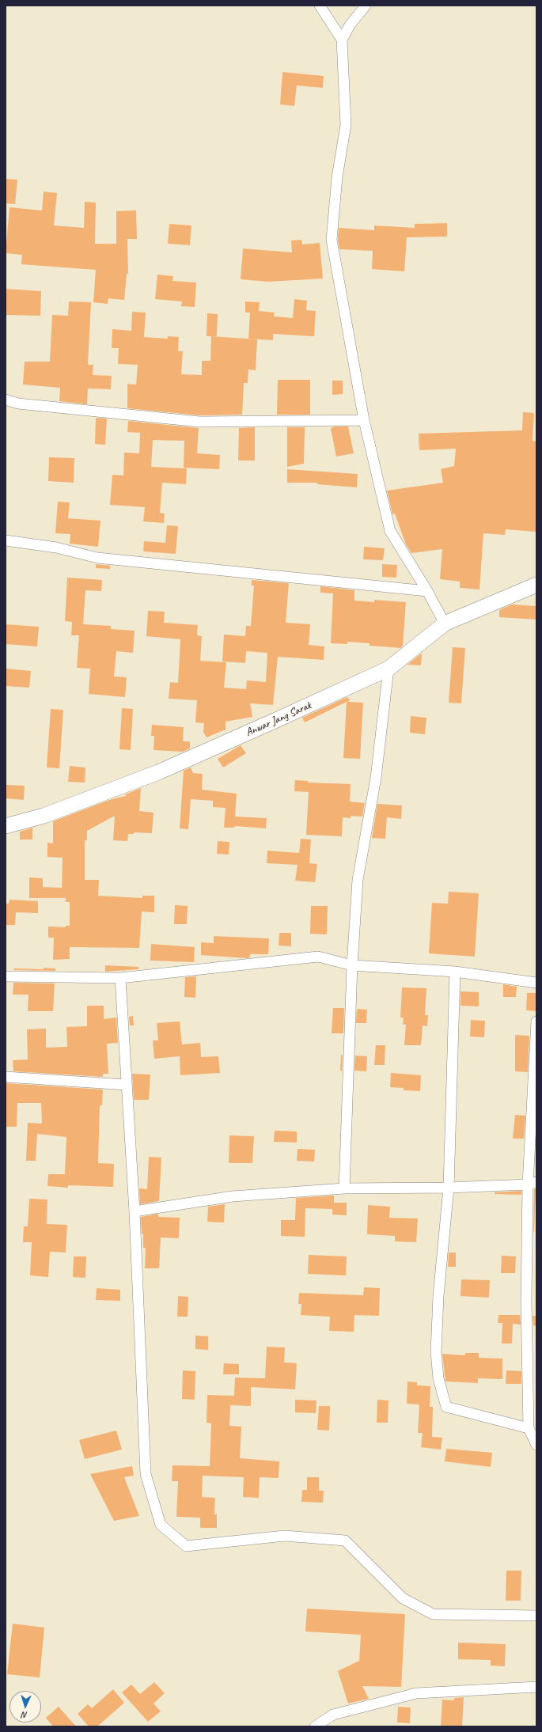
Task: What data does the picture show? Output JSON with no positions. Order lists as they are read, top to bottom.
{
  "streets": {
    "main road": ["Anwar Jang Sarak"]
  },
  "north": "bottom"
}
